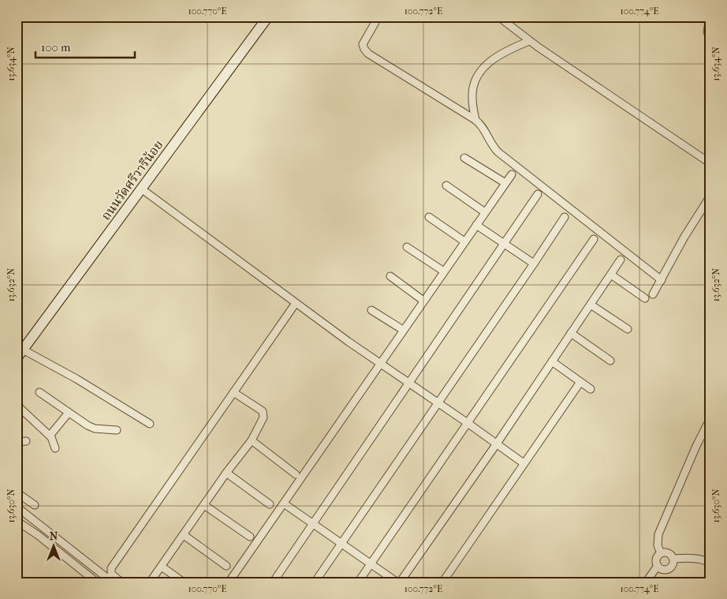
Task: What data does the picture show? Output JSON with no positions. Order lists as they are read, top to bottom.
{
  "streets": {
    "main road": ["ถนนวัดศรีวารีน้อย"]
  },
  "scale_bar": "100 m",
  "north": "top",
  "coordinates": [
    "100.770°E",
    "100.772°E",
    "100.774°E",
    "13.634°N",
    "13.632°N",
    "13.630°N"
  ]
}
